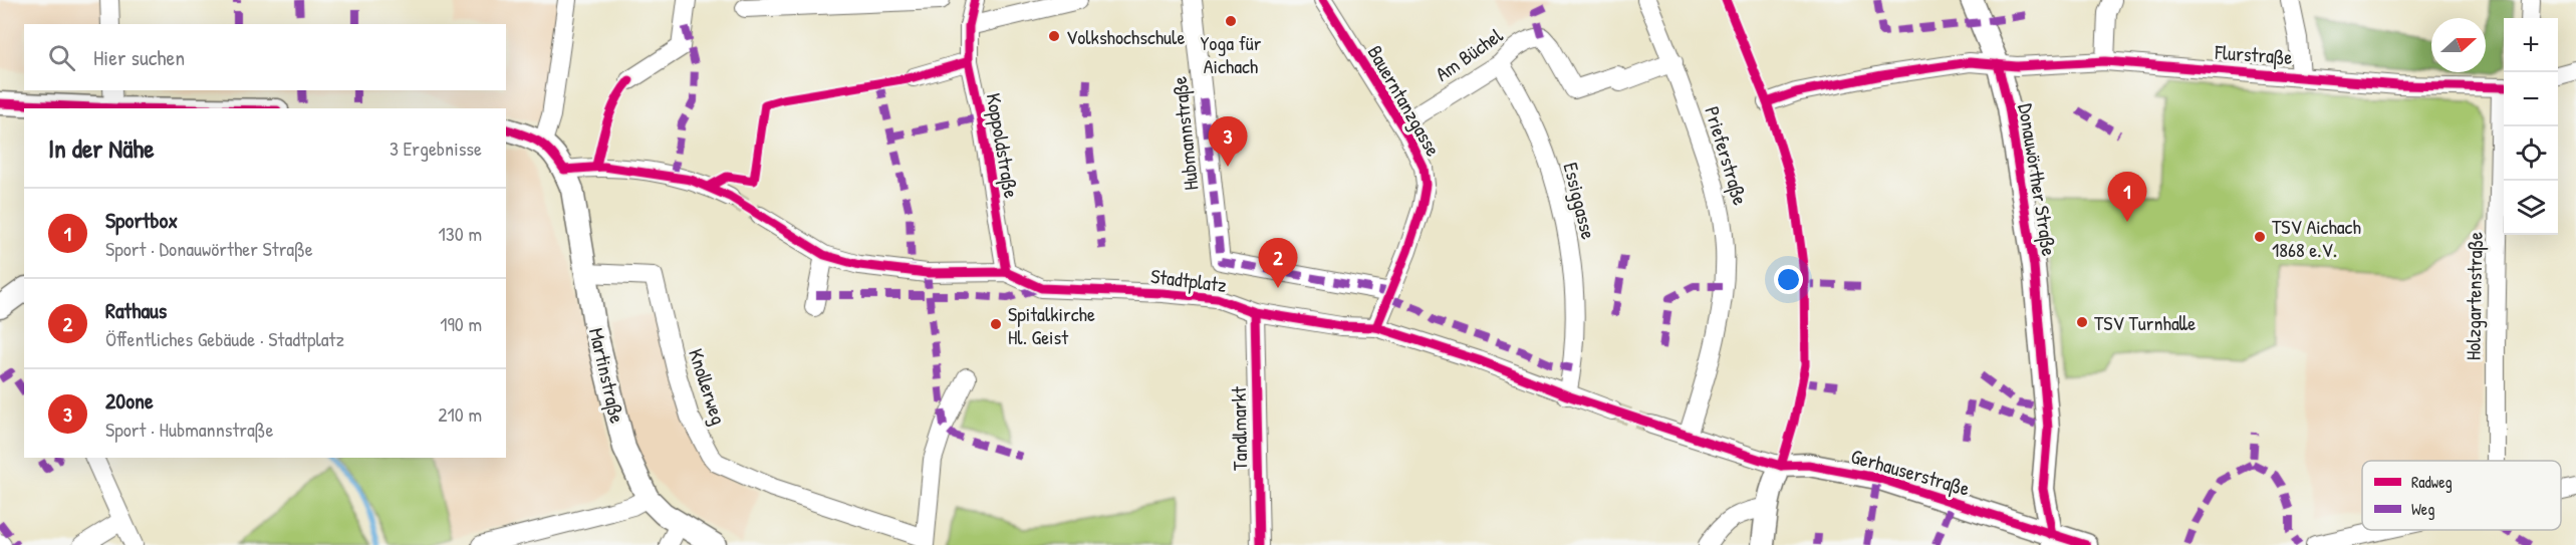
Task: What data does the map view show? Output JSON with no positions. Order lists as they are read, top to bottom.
{
  "streets": {
    "main road": ["Donauwörther Straße", "Martinstraße", "Gerhauserstraße"],
    "street": [
      "Am Büchel",
      "Flurstraße",
      "Bauerntanzgasse",
      "Hubmannstraße",
      "Koppoldstraße",
      "Prieferstraße",
      "Essiggasse",
      "Stadtplatz",
      "Holzgartenstraße",
      "Knollerweg",
      "Tandlmarkt"
    ]
  },
  "crossings": [
    ["Am Büchel", "Bauerntanzgasse"],
    ["Am Büchel", "Prieferstraße"],
    ["Am Büchel", "Essiggasse"],
    ["Flurstraße", "Donauwörther Straße"],
    ["Bauerntanzgasse", "Stadtplatz"],
    ["Hubmannstraße", "Stadtplatz"],
    ["Koppoldstraße", "Stadtplatz"],
    ["Prieferstraße", "Gerhauserstraße"],
    ["Donauwörther Straße", "Gerhauserstraße"],
    ["Essiggasse", "Stadtplatz"],
    ["Stadtplatz", "Tandlmarkt"],
    ["Martinstraße", "Knollerweg"]
  ],
  "places": [
    "Yoga für Aichach",
    "Volkshochschule",
    "TSV Aichach 1868 e.V.",
    "TSV Turnhalle",
    "Spitalkirche Hl. Geist"
  ],
  "legend": ["Radweg", "Weg"],
  "north": "right",
  "page": {
    "map_buttons": ["+", "−"],
    "search": "Hier suchen",
    "heading": ["In der Nähe", "3 Ergebnisse"],
    "pins": ["3", "1", "2"],
    "list": [
      {
        "mark": "1",
        "name": "Sportbox",
        "note": "Sport · Donauwörther Straße",
        "value": "130 m"
      },
      {
        "mark": "2",
        "name": "Rathaus",
        "note": "Öffentliches Gebäude · Stadtplatz",
        "value": "190 m"
      },
      {
        "mark": "3",
        "name": "20one",
        "note": "Sport · Hubmannstraße",
        "value": "210 m"
      }
    ]
  }
}
